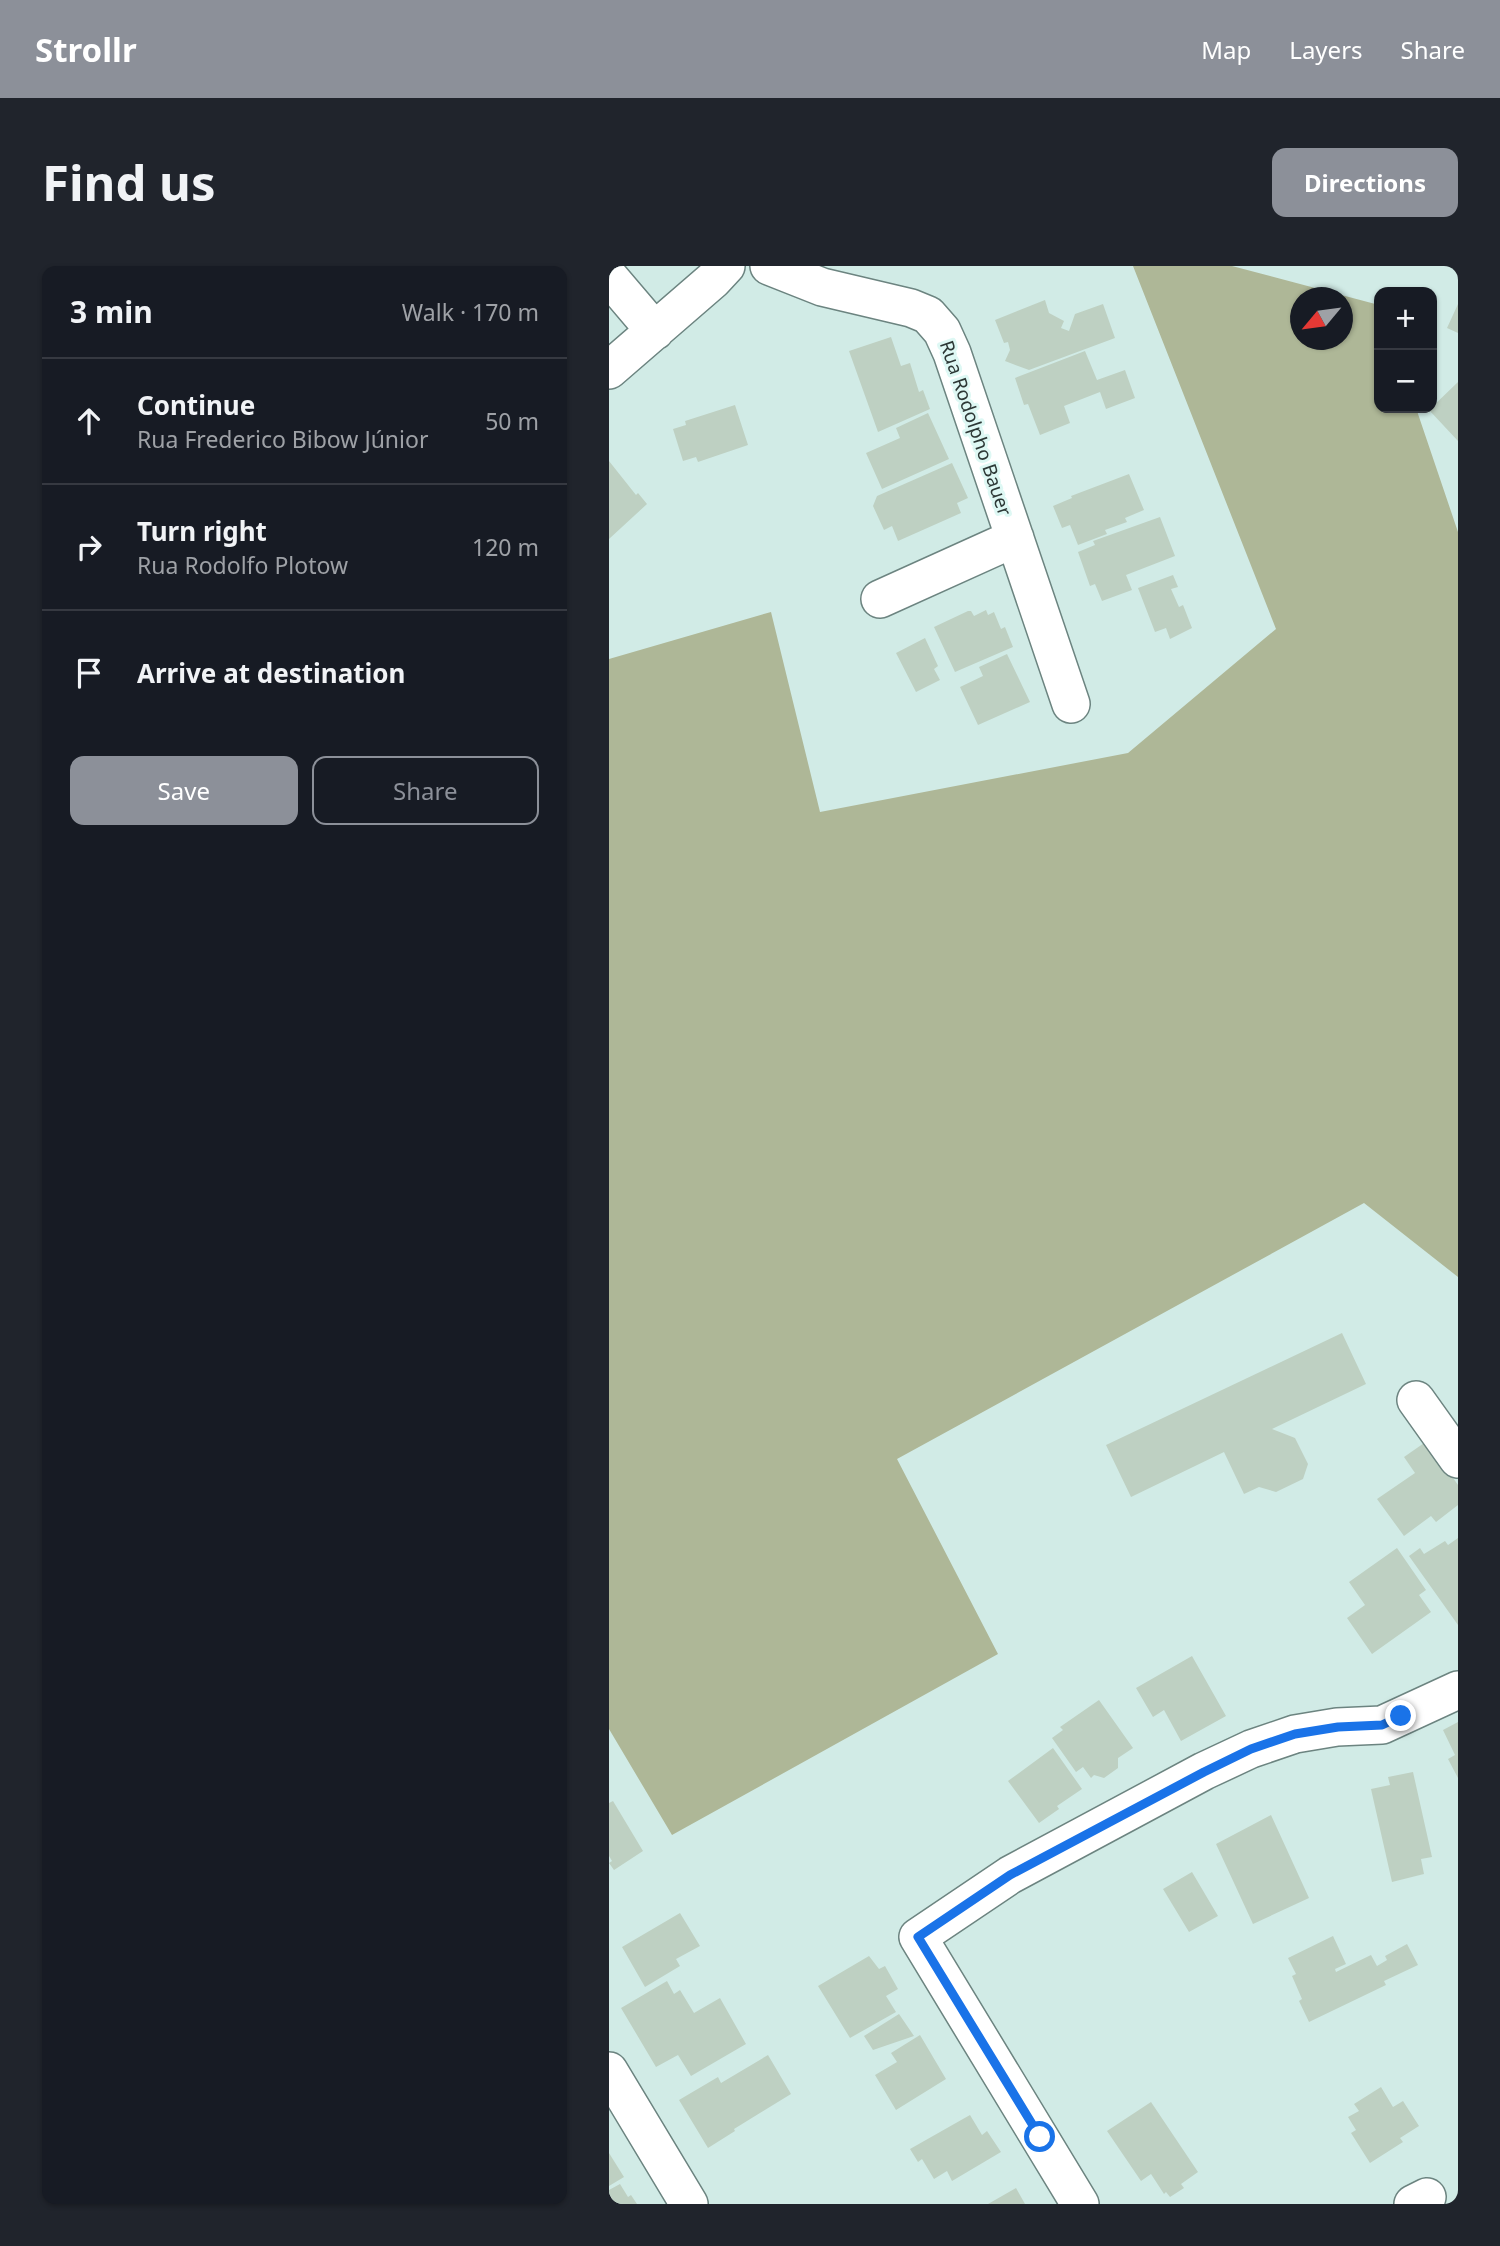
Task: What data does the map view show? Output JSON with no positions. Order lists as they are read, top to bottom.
{
  "streets": {
    "street": ["Rua Rodolpho Bauer"]
  },
  "north": "bottom left",
  "page": {
    "header": "Strollr",
    "nav": ["Map", "Layers", "Share"],
    "buttons": [
      "Directions",
      ["Save", "Share"]
    ],
    "title": "Find us",
    "heading": ["3 min", "Walk · 170 m"],
    "map_buttons": ["+", "−"],
    "list": [
      ["Continue", "Rua Frederico Bibow Júnior", "50 m"],
      ["Turn right", "Rua Rodolfo Plotow", "120 m"],
      "Arrive at destination"
    ]
  }
}
